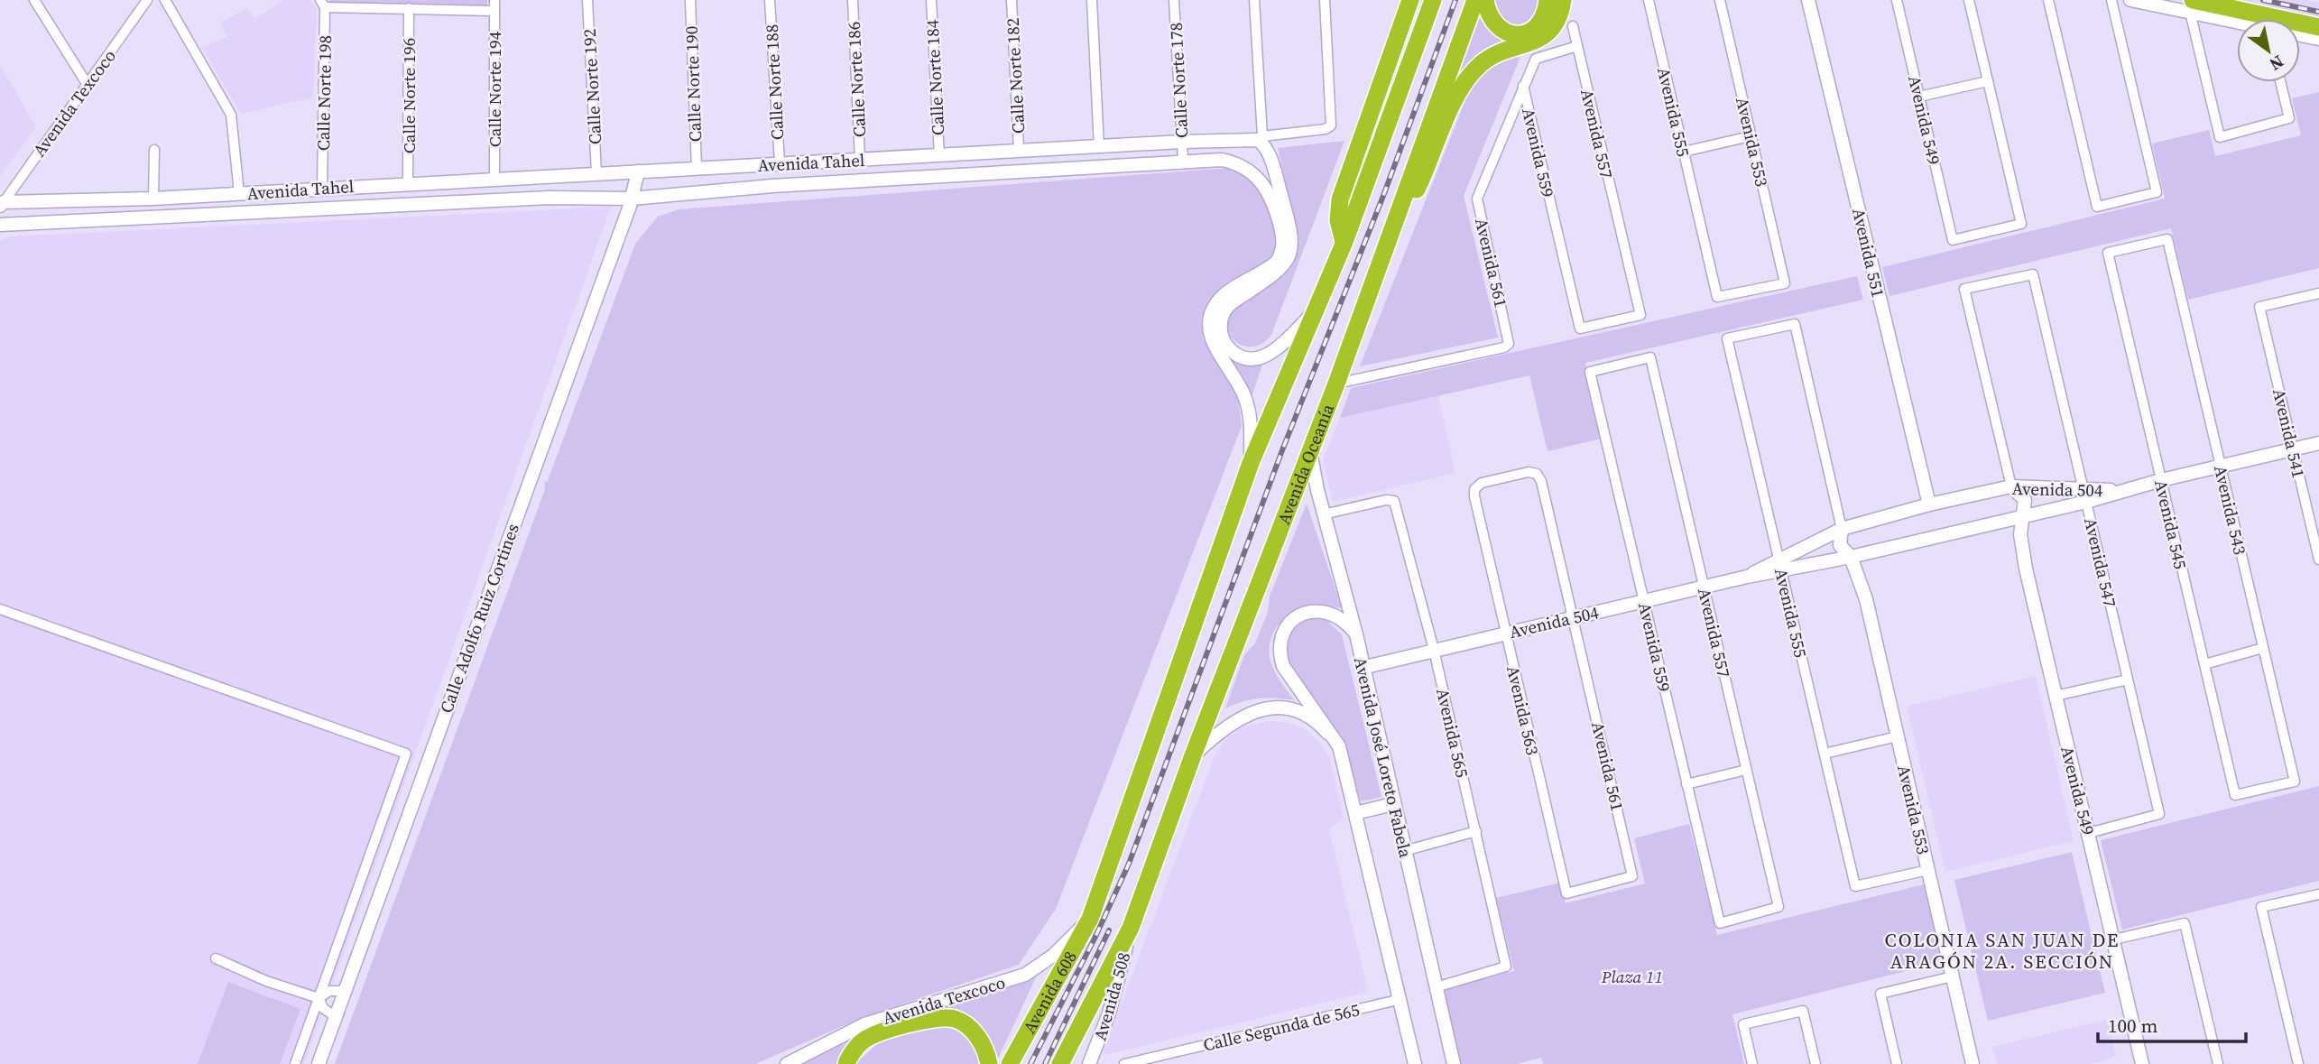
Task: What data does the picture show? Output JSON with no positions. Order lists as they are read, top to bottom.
{
  "streets": {
    "highway": ["Avenida Oceanía", "Avenida 608"],
    "street": [
      "Calle Norte 182",
      "Calle Norte 184",
      "Calle Norte 186",
      "Calle Norte 178",
      "Calle Norte 188",
      "Calle Norte 190",
      "Calle Norte 192",
      "Calle Norte 194",
      "Calle Norte 198",
      "Calle Norte 196",
      "Avenida Texcoco",
      "Avenida 555",
      "Avenida 549",
      "Avenida 557",
      "Avenida 553",
      "Avenida 559",
      "Avenida Tahel",
      "Avenida 551",
      "Avenida 561",
      "Avenida 541",
      "Avenida 504",
      "Avenida 543",
      "Avenida 545",
      "Avenida 547",
      "Calle Adolfo Ruiz Cortines",
      "Avenida 563",
      "Avenida 565",
      "Avenida José Loreto Fabela",
      "Avenida 508",
      "Calle Segunda de 565"
    ]
  },
  "crossings": [
    ["Calle Norte 182", "Avenida Tahel"],
    ["Calle Norte 184", "Avenida Tahel"],
    ["Calle Norte 186", "Avenida Tahel"],
    ["Calle Norte 178", "Avenida Tahel"],
    ["Calle Norte 188", "Avenida Tahel"],
    ["Calle Norte 190", "Avenida Tahel"],
    ["Calle Norte 192", "Avenida Tahel"],
    ["Calle Norte 194", "Avenida Tahel"],
    ["Calle Norte 198", "Avenida Tahel"],
    ["Calle Norte 196", "Avenida Tahel"],
    ["Avenida Texcoco", "Avenida Tahel"],
    ["Avenida Texcoco", "Avenida 608"],
    ["Avenida 555", "Avenida 553"],
    ["Avenida 555", "Avenida 504"],
    ["Avenida 549", "Avenida 504"],
    ["Avenida 549", "Avenida 547"],
    ["Avenida 557", "Avenida 559"],
    ["Avenida 557", "Avenida 561"],
    ["Avenida 557", "Avenida 504"],
    ["Avenida 553", "Avenida 504"],
    ["Avenida 559", "Avenida 561"],
    ["Avenida 559", "Avenida 504"],
    ["Avenida Tahel", "Calle Adolfo Ruiz Cortines"],
    ["Avenida 551", "Avenida 504"],
    ["Avenida 561", "Avenida Oceanía"],
    ["Avenida 561", "Avenida 504"],
    ["Avenida 561", "Avenida 563"],
    ["Avenida 541", "Avenida 504"],
    ["Avenida Oceanía", "Avenida José Loreto Fabela"],
    ["Avenida Oceanía", "Avenida 508"],
    ["Avenida 504", "Avenida 543"],
    ["Avenida 504", "Avenida 545"],
    ["Avenida 504", "Avenida 547"],
    ["Avenida 504", "Avenida 563"],
    ["Avenida 504", "Avenida 565"],
    ["Avenida 504", "Avenida José Loreto Fabela"],
    ["Avenida 543", "Avenida 545"],
    ["Avenida 565", "Avenida José Loreto Fabela"]
  ],
  "districts": ["COLONIA SAN JUAN DE ARAGÓN 2A. SECCIÓN"],
  "parks": ["Plaza 11"],
  "scale_bar": "100 m",
  "north": "bottom right"
}
